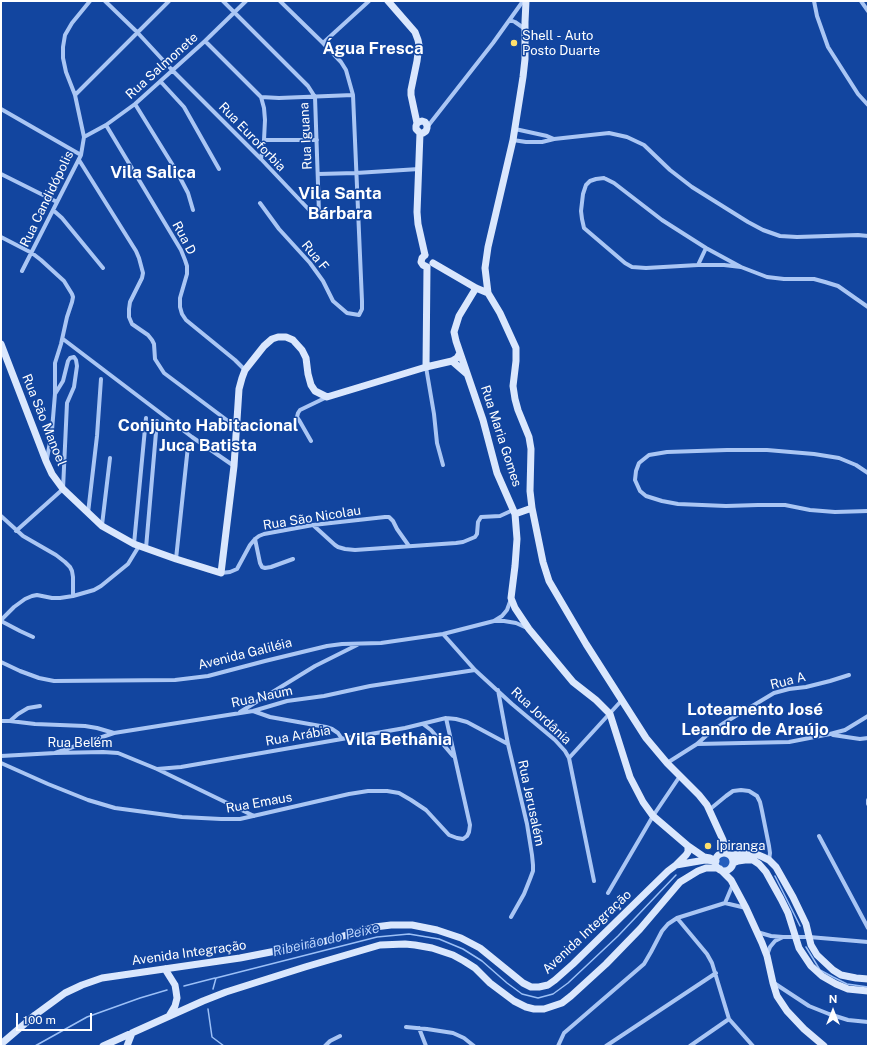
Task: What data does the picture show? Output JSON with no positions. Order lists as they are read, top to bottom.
{
  "streets": {
    "street": [
      "Rua Salmonete",
      "Rua Iguana",
      "Rua Euroforbia",
      "Rua Candidópolis",
      "Rua D",
      "Rua F",
      "Rua São Manoel",
      "Rua Maria Gomes",
      "Rua São Nicolau",
      "Avenida Galiléia",
      "Rua A",
      "Rua Naum",
      "Rua Jordânia",
      "Rua Arábia",
      "Rua Belém",
      "Rua Emaus",
      "Rua Jerusalém",
      "Avenida Integração"
    ]
  },
  "crossings": [
    ["Rua Salmonete", "Rua Iguana"],
    ["Rua Salmonete", "Rua Euroforbia"],
    ["Rua Salmonete", "Rua Candidópolis"],
    ["Rua Salmonete", "Rua D"],
    ["Rua Iguana", "Rua Euroforbia"],
    ["Rua São Manoel", "Rua São Nicolau"],
    ["Avenida Galiléia", "Rua Jordânia"],
    ["Rua Naum", "Rua Jordânia"],
    ["Rua Naum", "Rua Belém"],
    ["Rua Jordânia", "Rua Jerusalém"],
    ["Rua Arábia", "Rua Belém"],
    ["Rua Arábia", "Rua Jerusalém"],
    ["Rua Belém", "Rua Emaus"]
  ],
  "districts": [
    "Água Fresca",
    "Vila Salica",
    "Vila Santa Bárbara",
    "Conjunto Habitacional Juca Batista",
    "Loteamento José Leandro de Araújo",
    "Vila Bethânia"
  ],
  "water": ["Ribeirão do Peixe"],
  "places": ["Shell - Auto Posto Duarte", "Ipiranga"],
  "scale_bar": "100 m",
  "north": "top"
}
